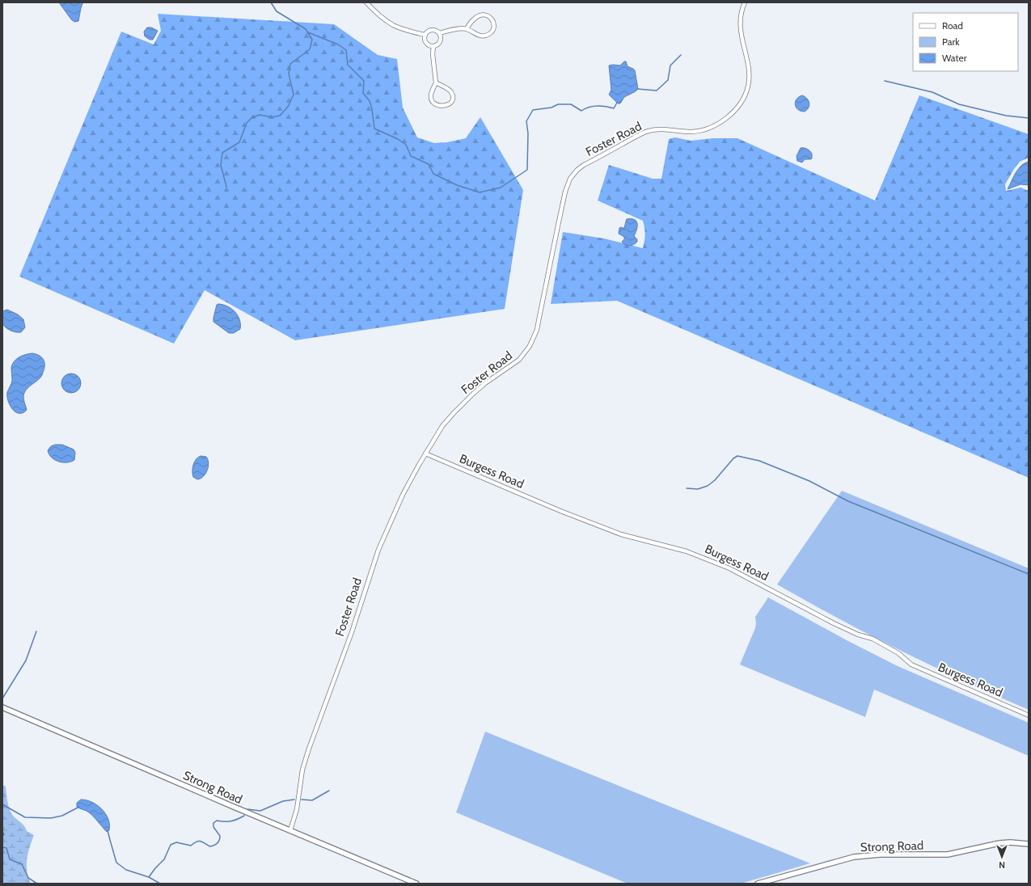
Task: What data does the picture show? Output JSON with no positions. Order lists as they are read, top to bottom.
{
  "streets": {
    "street": ["Foster Road", "Burgess Road", "Strong Road"]
  },
  "crossings": [
    ["Foster Road", "Burgess Road"],
    ["Foster Road", "Strong Road"]
  ],
  "legend": ["Road", "Park", "Water"],
  "north": "bottom"
}
